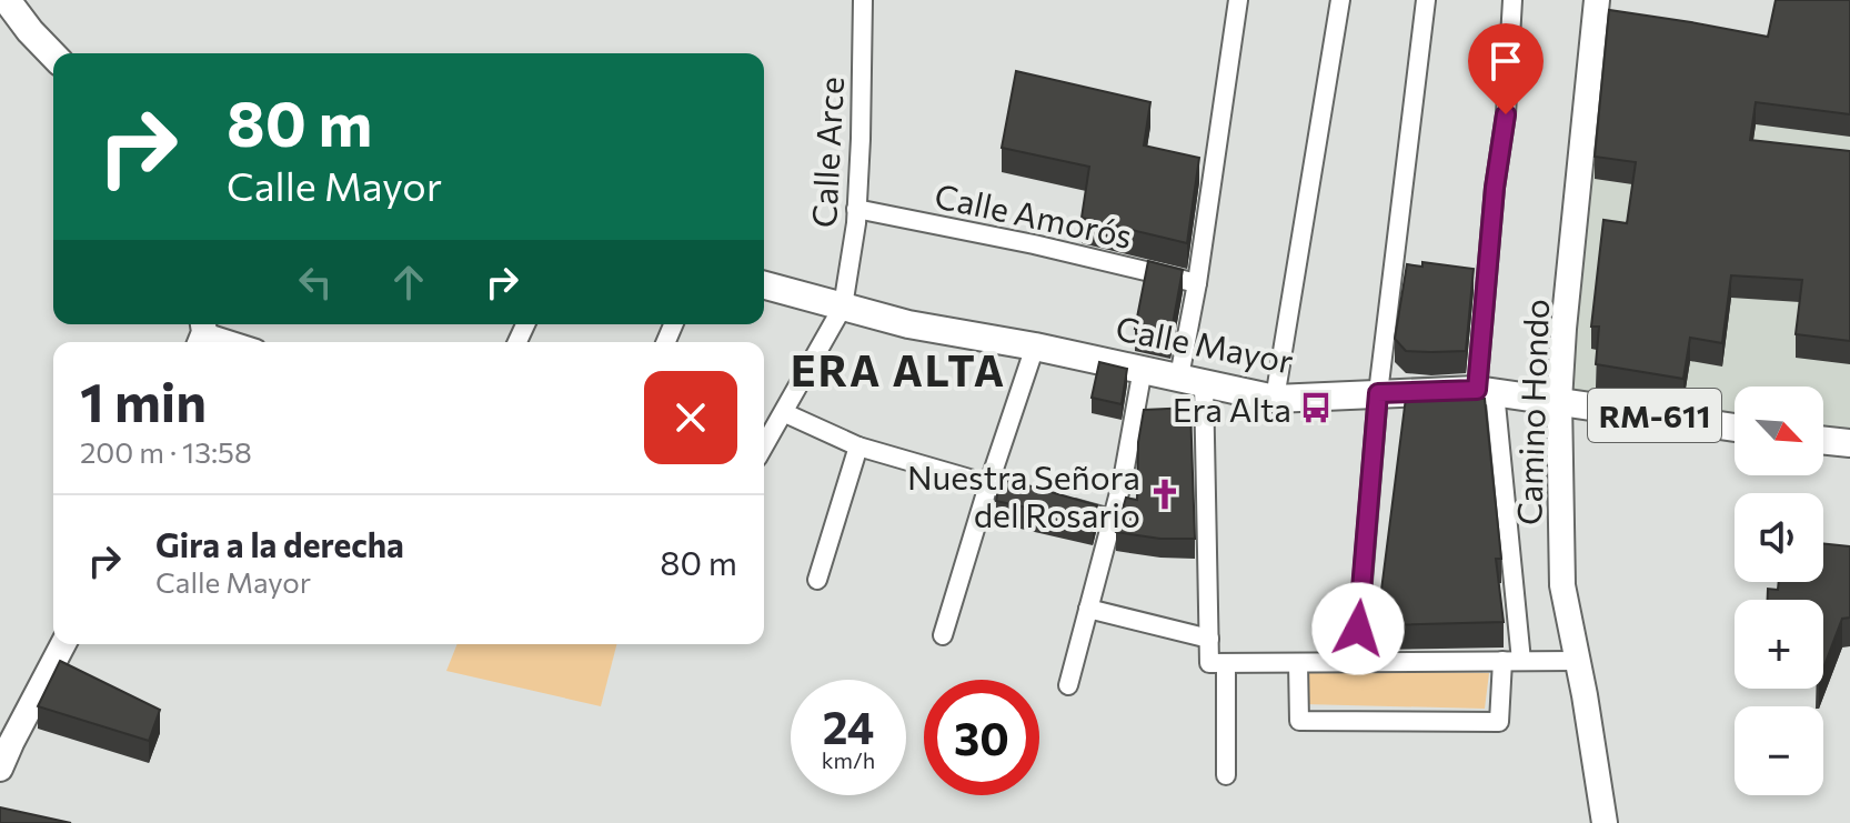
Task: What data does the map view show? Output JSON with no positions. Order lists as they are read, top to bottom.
{
  "streets": {
    "main road": ["Calle Mayor", "Camino Hondo", "RM-611"],
    "street": ["Calle Arce", "Calle Amorós"]
  },
  "crossings": [
    ["Calle Arce", "Calle Amorós"],
    ["Calle Arce", "Calle Mayor"],
    ["Calle Arce", "RM-611"],
    ["Calle Mayor", "Camino Hondo"],
    ["Calle Mayor", "RM-611"],
    ["Camino Hondo", "RM-611"]
  ],
  "districts": ["ERA ALTA"],
  "places": {
    "bus stop": ["Era Alta"],
    "church": ["Nuestra Señora del Rosario"]
  },
  "north": "bottom right",
  "page": {
    "turn": ["80 m", "Calle Mayor"],
    "heading": ["1 min", "200 m · 13:58"],
    "map_buttons": ["+", "−"],
    "list": [
      {
        "name": "Gira a la derecha",
        "note": "Calle Mayor",
        "value": "80 m"
      }
    ],
    "speed": "24 km/h",
    "limit": "30"
  }
}
